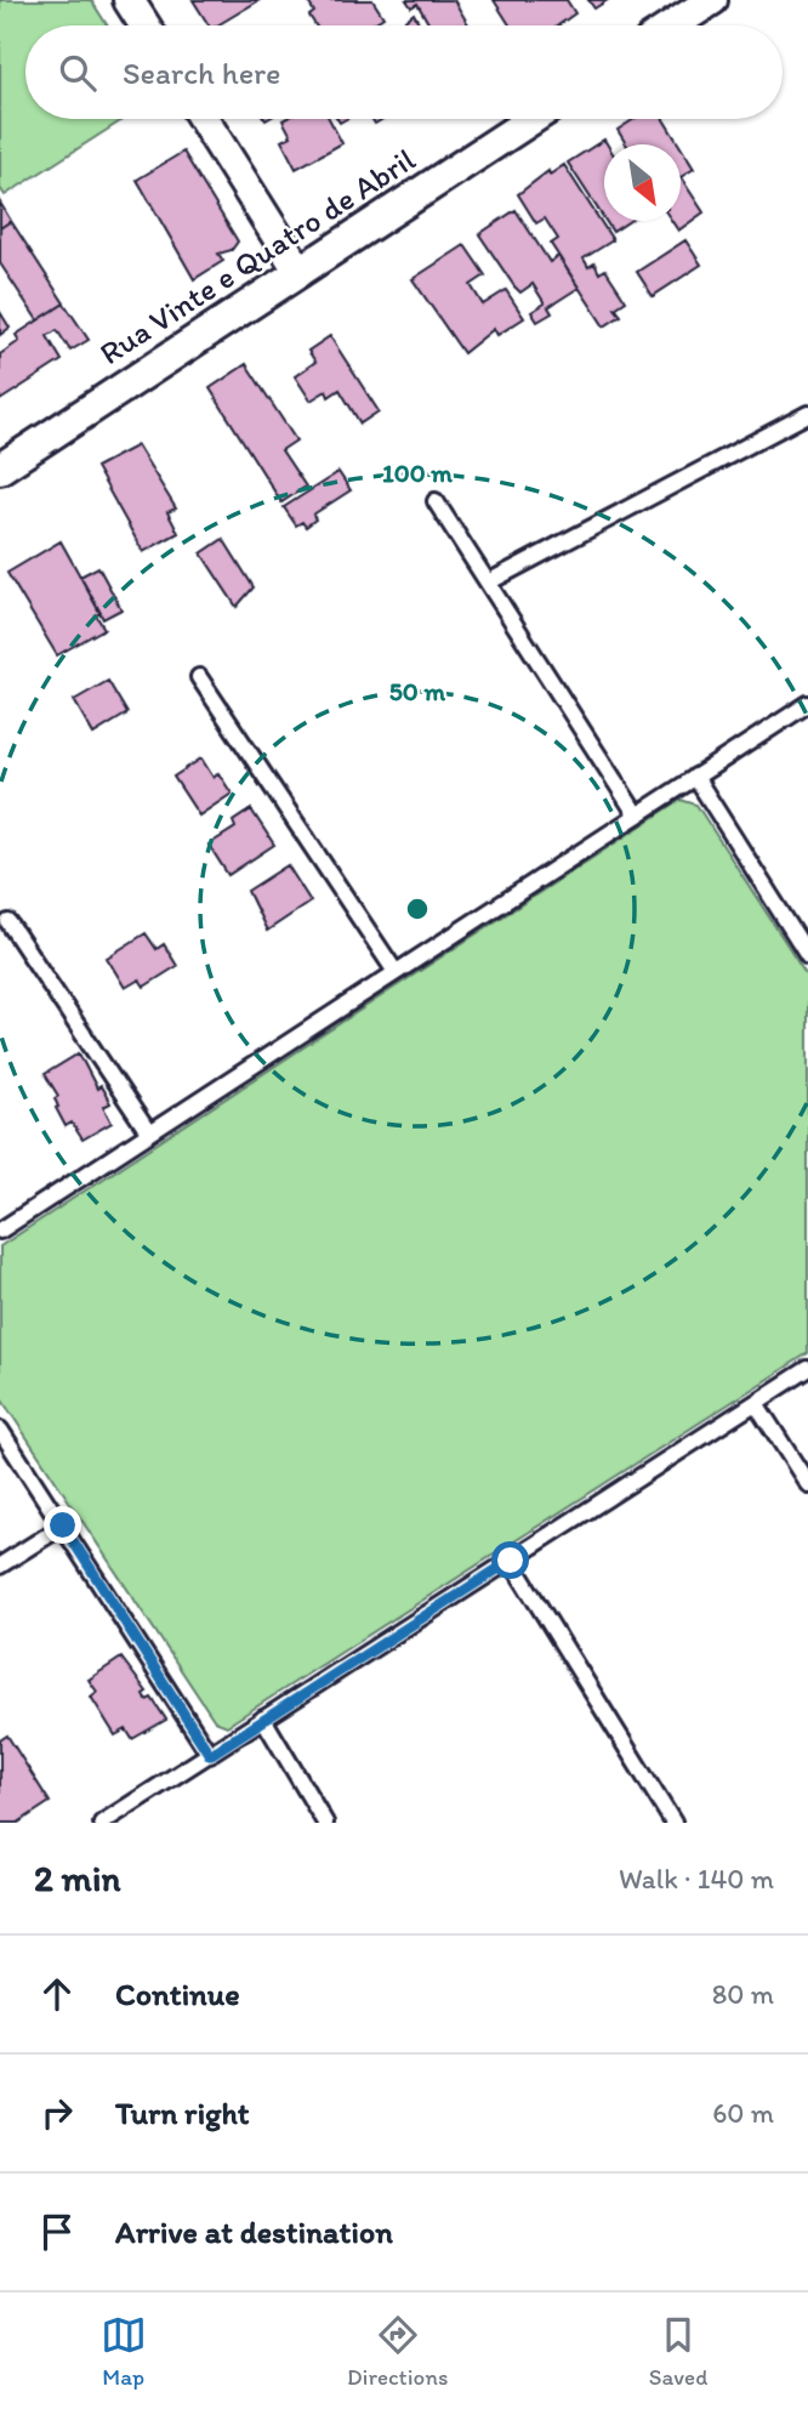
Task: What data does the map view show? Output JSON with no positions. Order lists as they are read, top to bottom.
{
  "streets": {
    "street": ["Rua Vinte e Quatro de Abril"]
  },
  "north": "bottom right",
  "page": {
    "search": "Search here",
    "heading": ["2 min", "Walk · 140 m"],
    "list": [
      ["Continue", "80 m"],
      ["Turn right", "60 m"],
      "Arrive at destination"
    ],
    "nav": ["Map", "Directions", "Saved"]
  },
  "rings": ["100 m", "50 m"]
}
